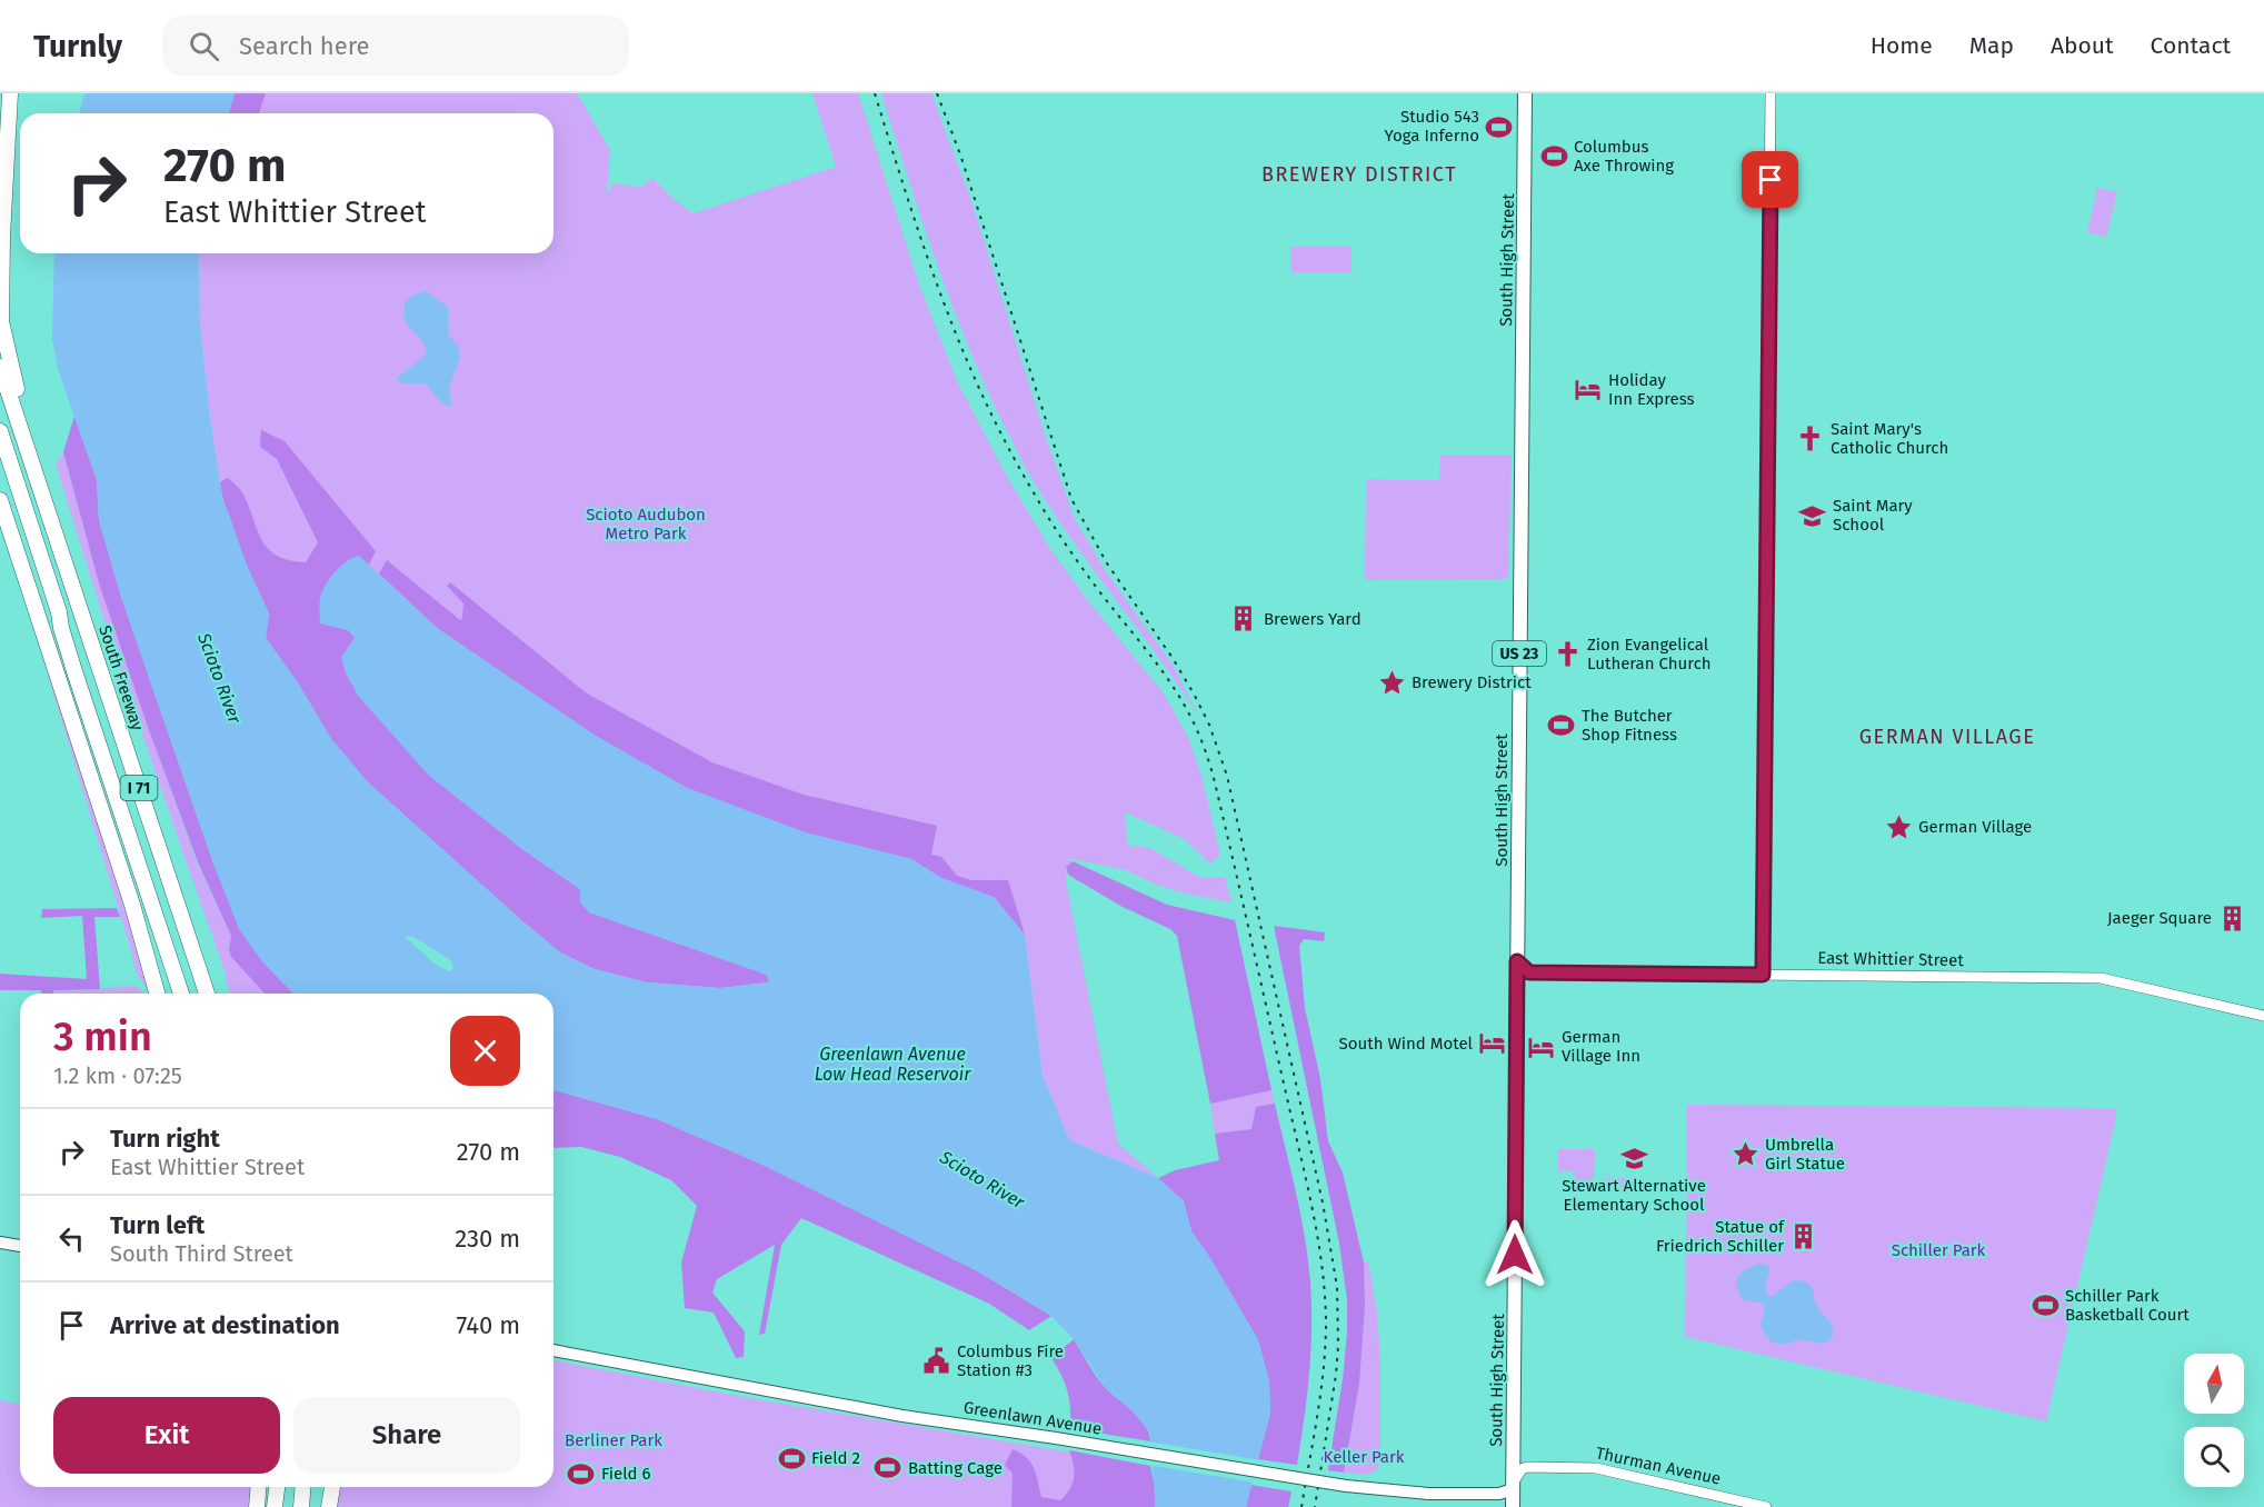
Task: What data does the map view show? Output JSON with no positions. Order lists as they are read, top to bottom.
{
  "streets": {
    "highway": ["South Freeway", "I 71"],
    "main road": ["South High Street", "US 23", "Greenlawn Avenue"],
    "street": ["East Whittier Street", "Thurman Avenue"]
  },
  "crossings": [
    ["South High Street", "East Whittier Street"],
    ["South High Street", "Greenlawn Avenue"],
    ["South High Street", "Thurman Avenue"],
    ["South Freeway", "I 71"],
    ["Greenlawn Avenue", "Thurman Avenue"]
  ],
  "districts": ["BREWERY DISTRICT", "GERMAN VILLAGE"],
  "water": ["Scioto River", "Greenlawn Avenue Low Head Reservoir"],
  "parks": [
    "Scioto Audubon Metro Park",
    "Schiller Park",
    "Berliner Park",
    "Keller Park"
  ],
  "places": {
    "sports": [
      "Studio 543 Yoga Inferno",
      "Columbus Axe Throwing",
      "The Butcher Shop Fitness",
      "Schiller Park Basketball Court",
      "Field 2",
      "Batting Cage",
      "Field 6"
    ],
    "hotel": ["Holiday Inn Express", "South Wind Motel", "German Village Inn"],
    "church": ["Saint Mary's Catholic Church", "Zion Evangelical Lutheran Church"],
    "school or university": ["Saint Mary School", "Stewart Alternative Elementary School"],
    "building": ["Brewers Yard", "Jaeger Square", "Statue of Friedrich Schiller"],
    "place": ["Brewery District", "German Village", "Umbrella Girl Statue"],
    "public building": ["Columbus Fire Station #3"]
  },
  "north": "top",
  "page": {
    "header": "Turnly",
    "search": "Search here",
    "nav": [
      "Home",
      "Map",
      "About",
      "Contact"
    ],
    "turn": ["270 m", "East Whittier Street"],
    "heading": ["3 min", "1.2 km · 07:25"],
    "list": [
      {
        "name": "Turn right",
        "note": "East Whittier Street",
        "value": "270 m"
      },
      {
        "name": "Turn left",
        "note": "South Third Street",
        "value": "230 m"
      },
      {
        "name": "Arrive at destination",
        "value": "740 m"
      }
    ],
    "buttons": ["Exit", "Share"]
  }
}
